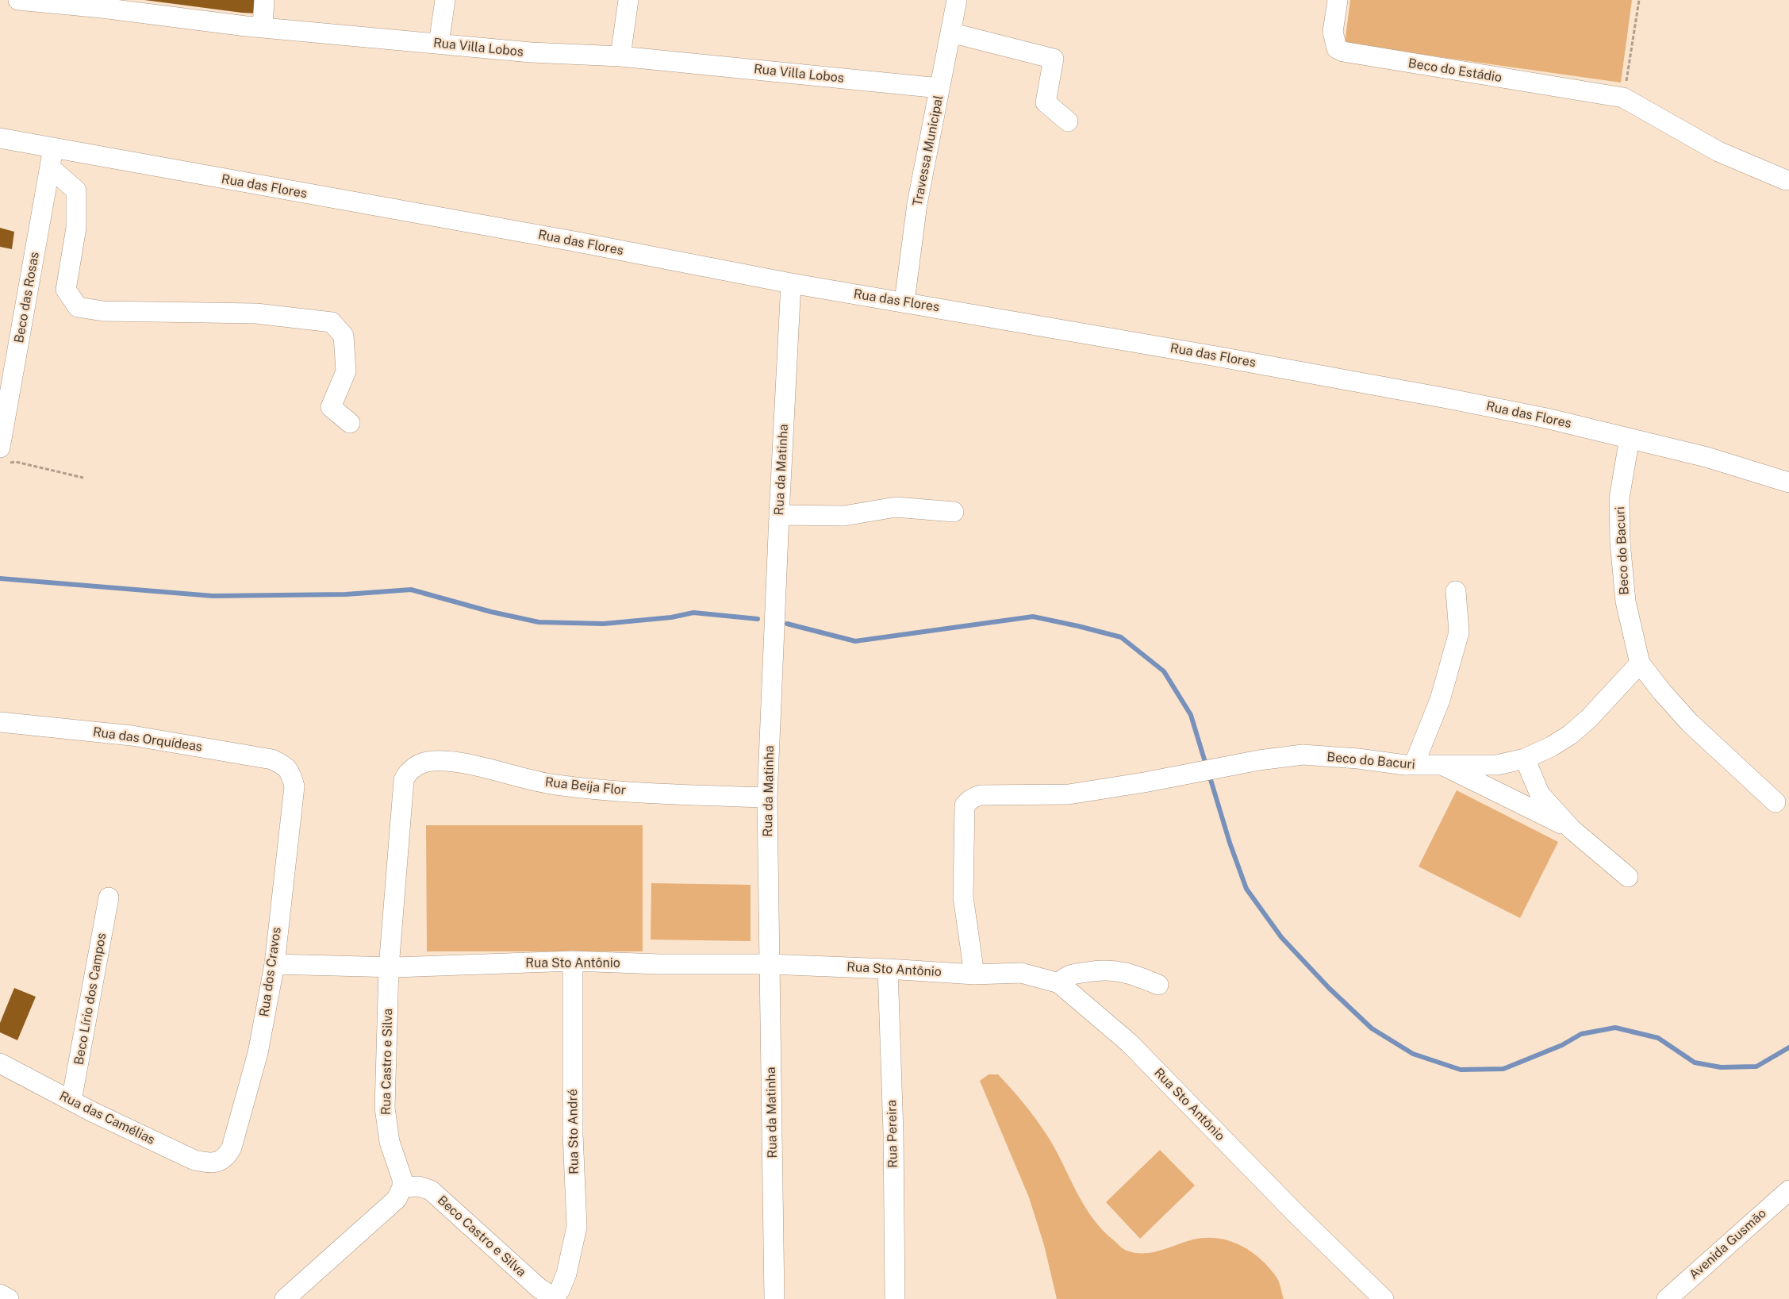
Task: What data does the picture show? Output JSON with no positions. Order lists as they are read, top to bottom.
{
  "streets": {
    "street": [
      "Rua Villa Lobos",
      "Beco do Estádio",
      "Travessa Municipal",
      "Rua das Flores",
      "Beco das Rosas",
      "Rua da Matinha",
      "Beco do Bacuri",
      "Rua das Orquídeas",
      "Rua Beija Flor",
      "Rua Sto Antônio",
      "Rua dos Cravos",
      "Beco Lírio dos Campos",
      "Rua Castro e Silva",
      "Rua das Camélias",
      "Rua Sto André",
      "Rua Pereira",
      "Beco Castro e Silva",
      "Avenida Gusmão"
    ]
  },
  "crossings": [
    ["Rua Villa Lobos", "Travessa Municipal"],
    ["Travessa Municipal", "Rua das Flores"],
    ["Rua das Flores", "Beco das Rosas"],
    ["Rua das Flores", "Rua da Matinha"],
    ["Rua das Flores", "Beco do Bacuri"],
    ["Rua da Matinha", "Rua Beija Flor"],
    ["Rua da Matinha", "Rua Sto Antônio"],
    ["Beco do Bacuri", "Rua Sto Antônio"],
    ["Rua das Orquídeas", "Rua dos Cravos"],
    ["Rua Beija Flor", "Rua Castro e Silva"],
    ["Rua Sto Antônio", "Rua dos Cravos"],
    ["Rua Sto Antônio", "Rua Castro e Silva"],
    ["Rua Sto Antônio", "Rua Sto André"],
    ["Rua Sto Antônio", "Rua Pereira"],
    ["Rua dos Cravos", "Rua das Camélias"],
    ["Beco Lírio dos Campos", "Rua das Camélias"],
    ["Rua Castro e Silva", "Beco Castro e Silva"],
    ["Rua Sto André", "Beco Castro e Silva"]
  ]
}
